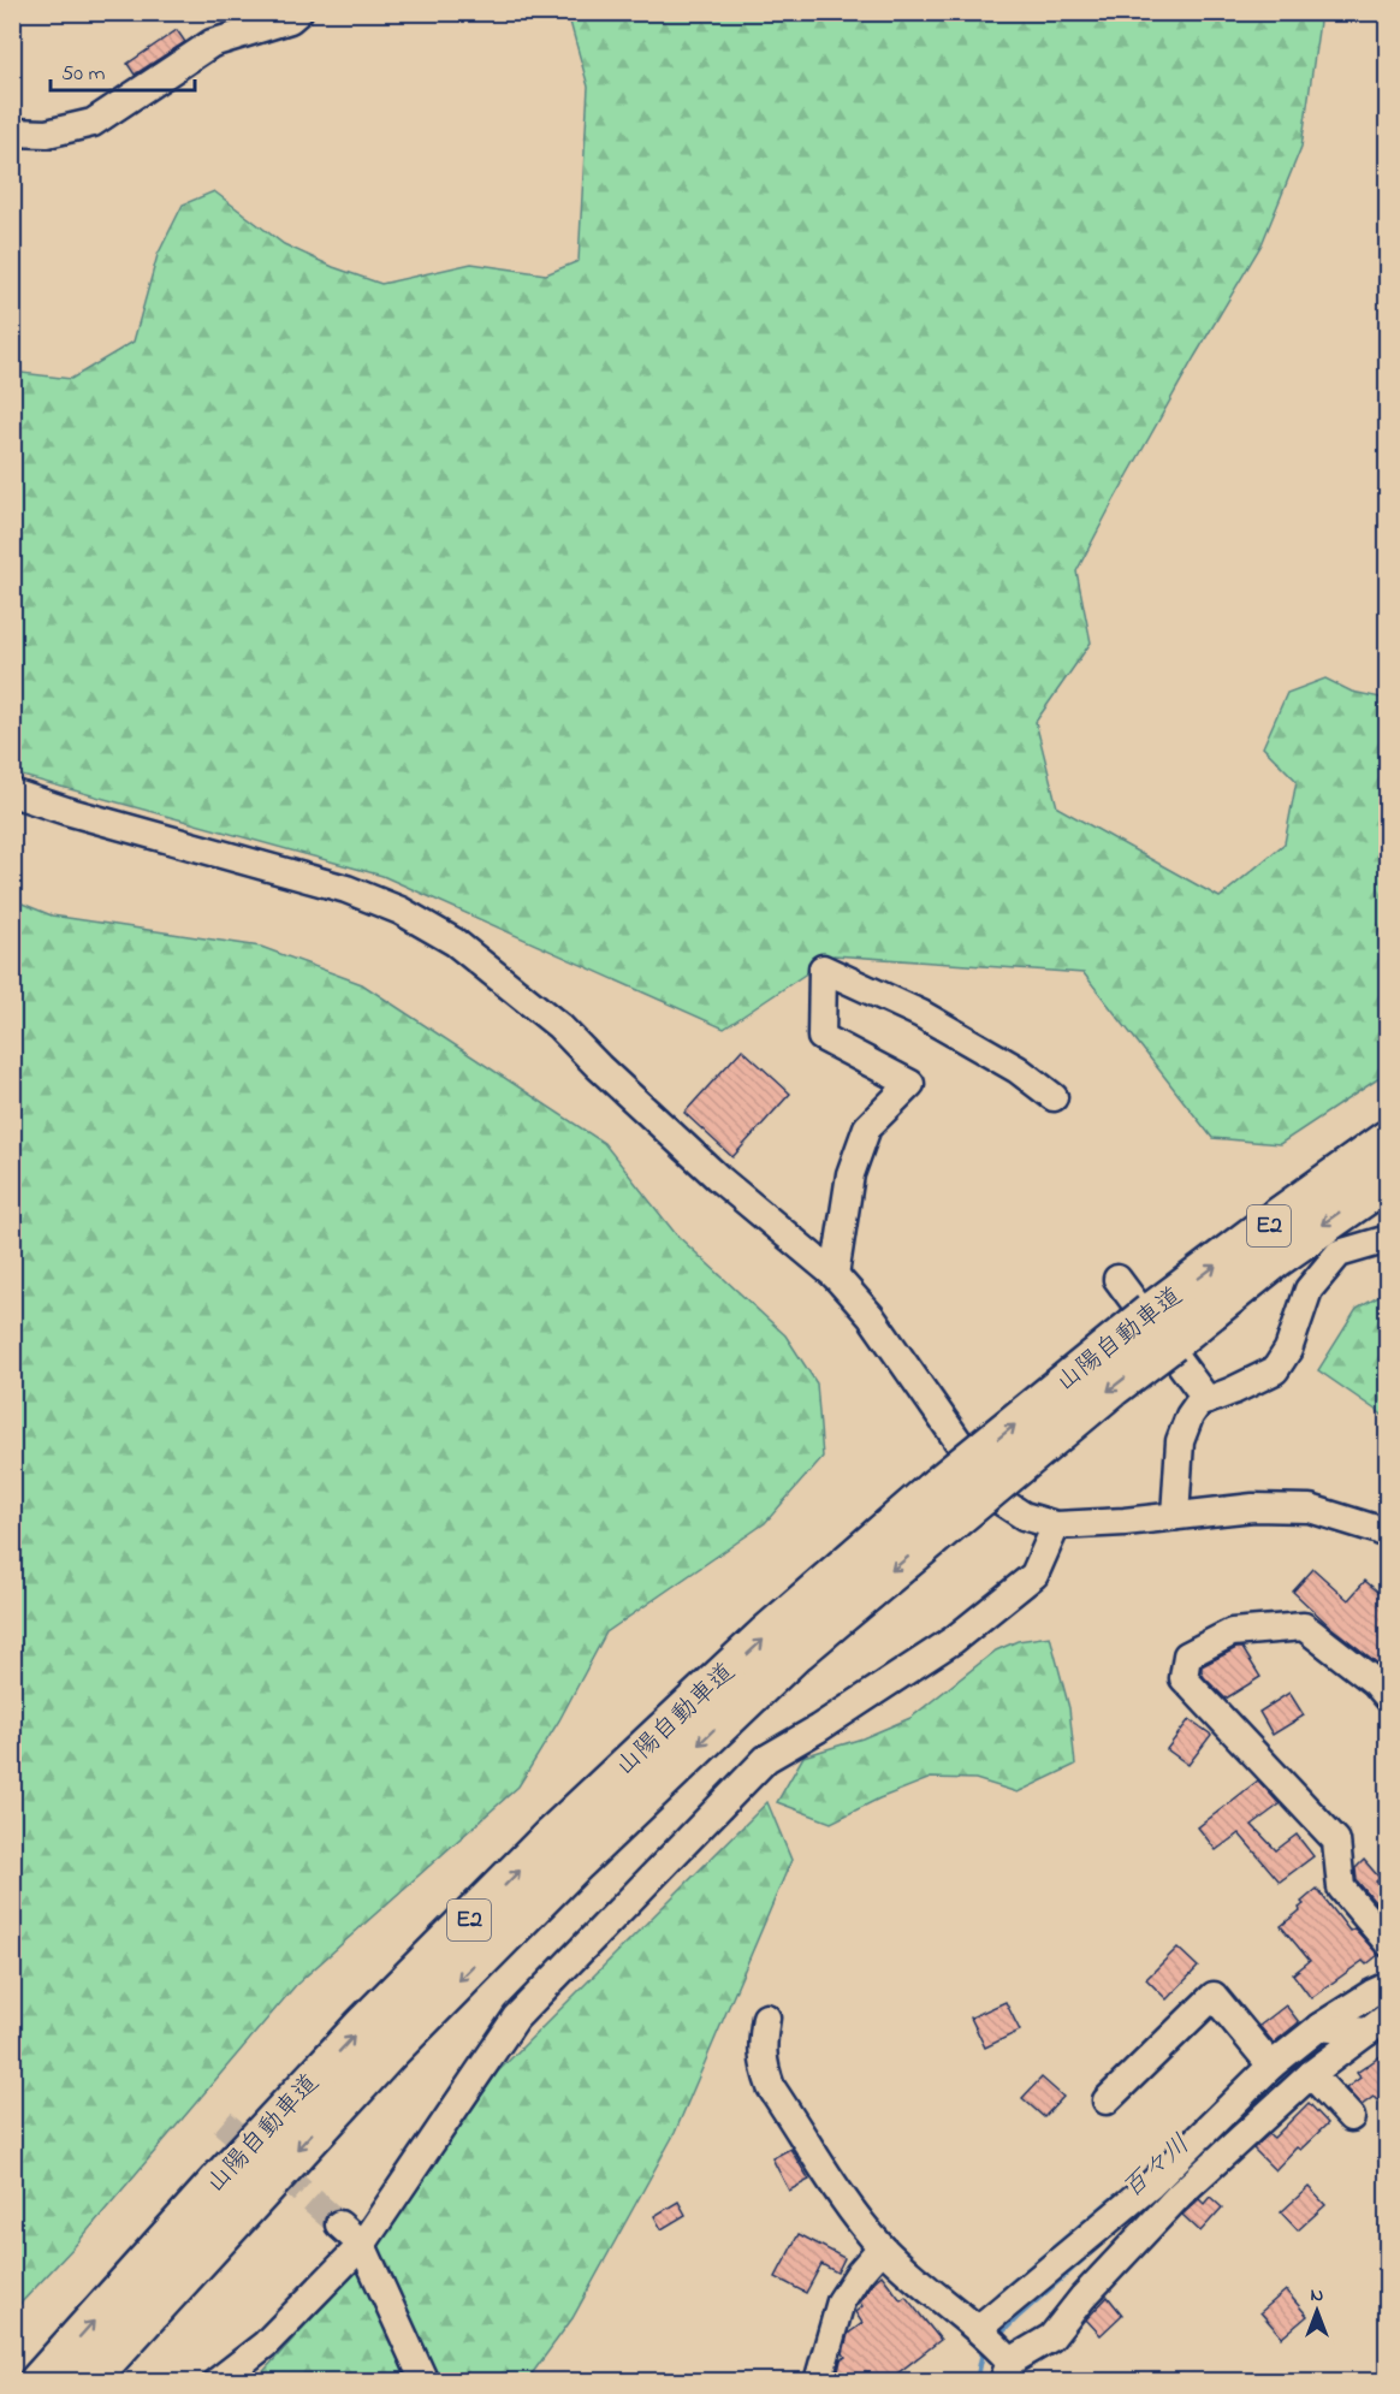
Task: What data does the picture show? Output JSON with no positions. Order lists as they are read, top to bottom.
{
  "streets": {
    "highway": ["E2", "山陽自動車道"]
  },
  "water": ["百々川"],
  "scale_bar": "50 m",
  "north": "top"
}
